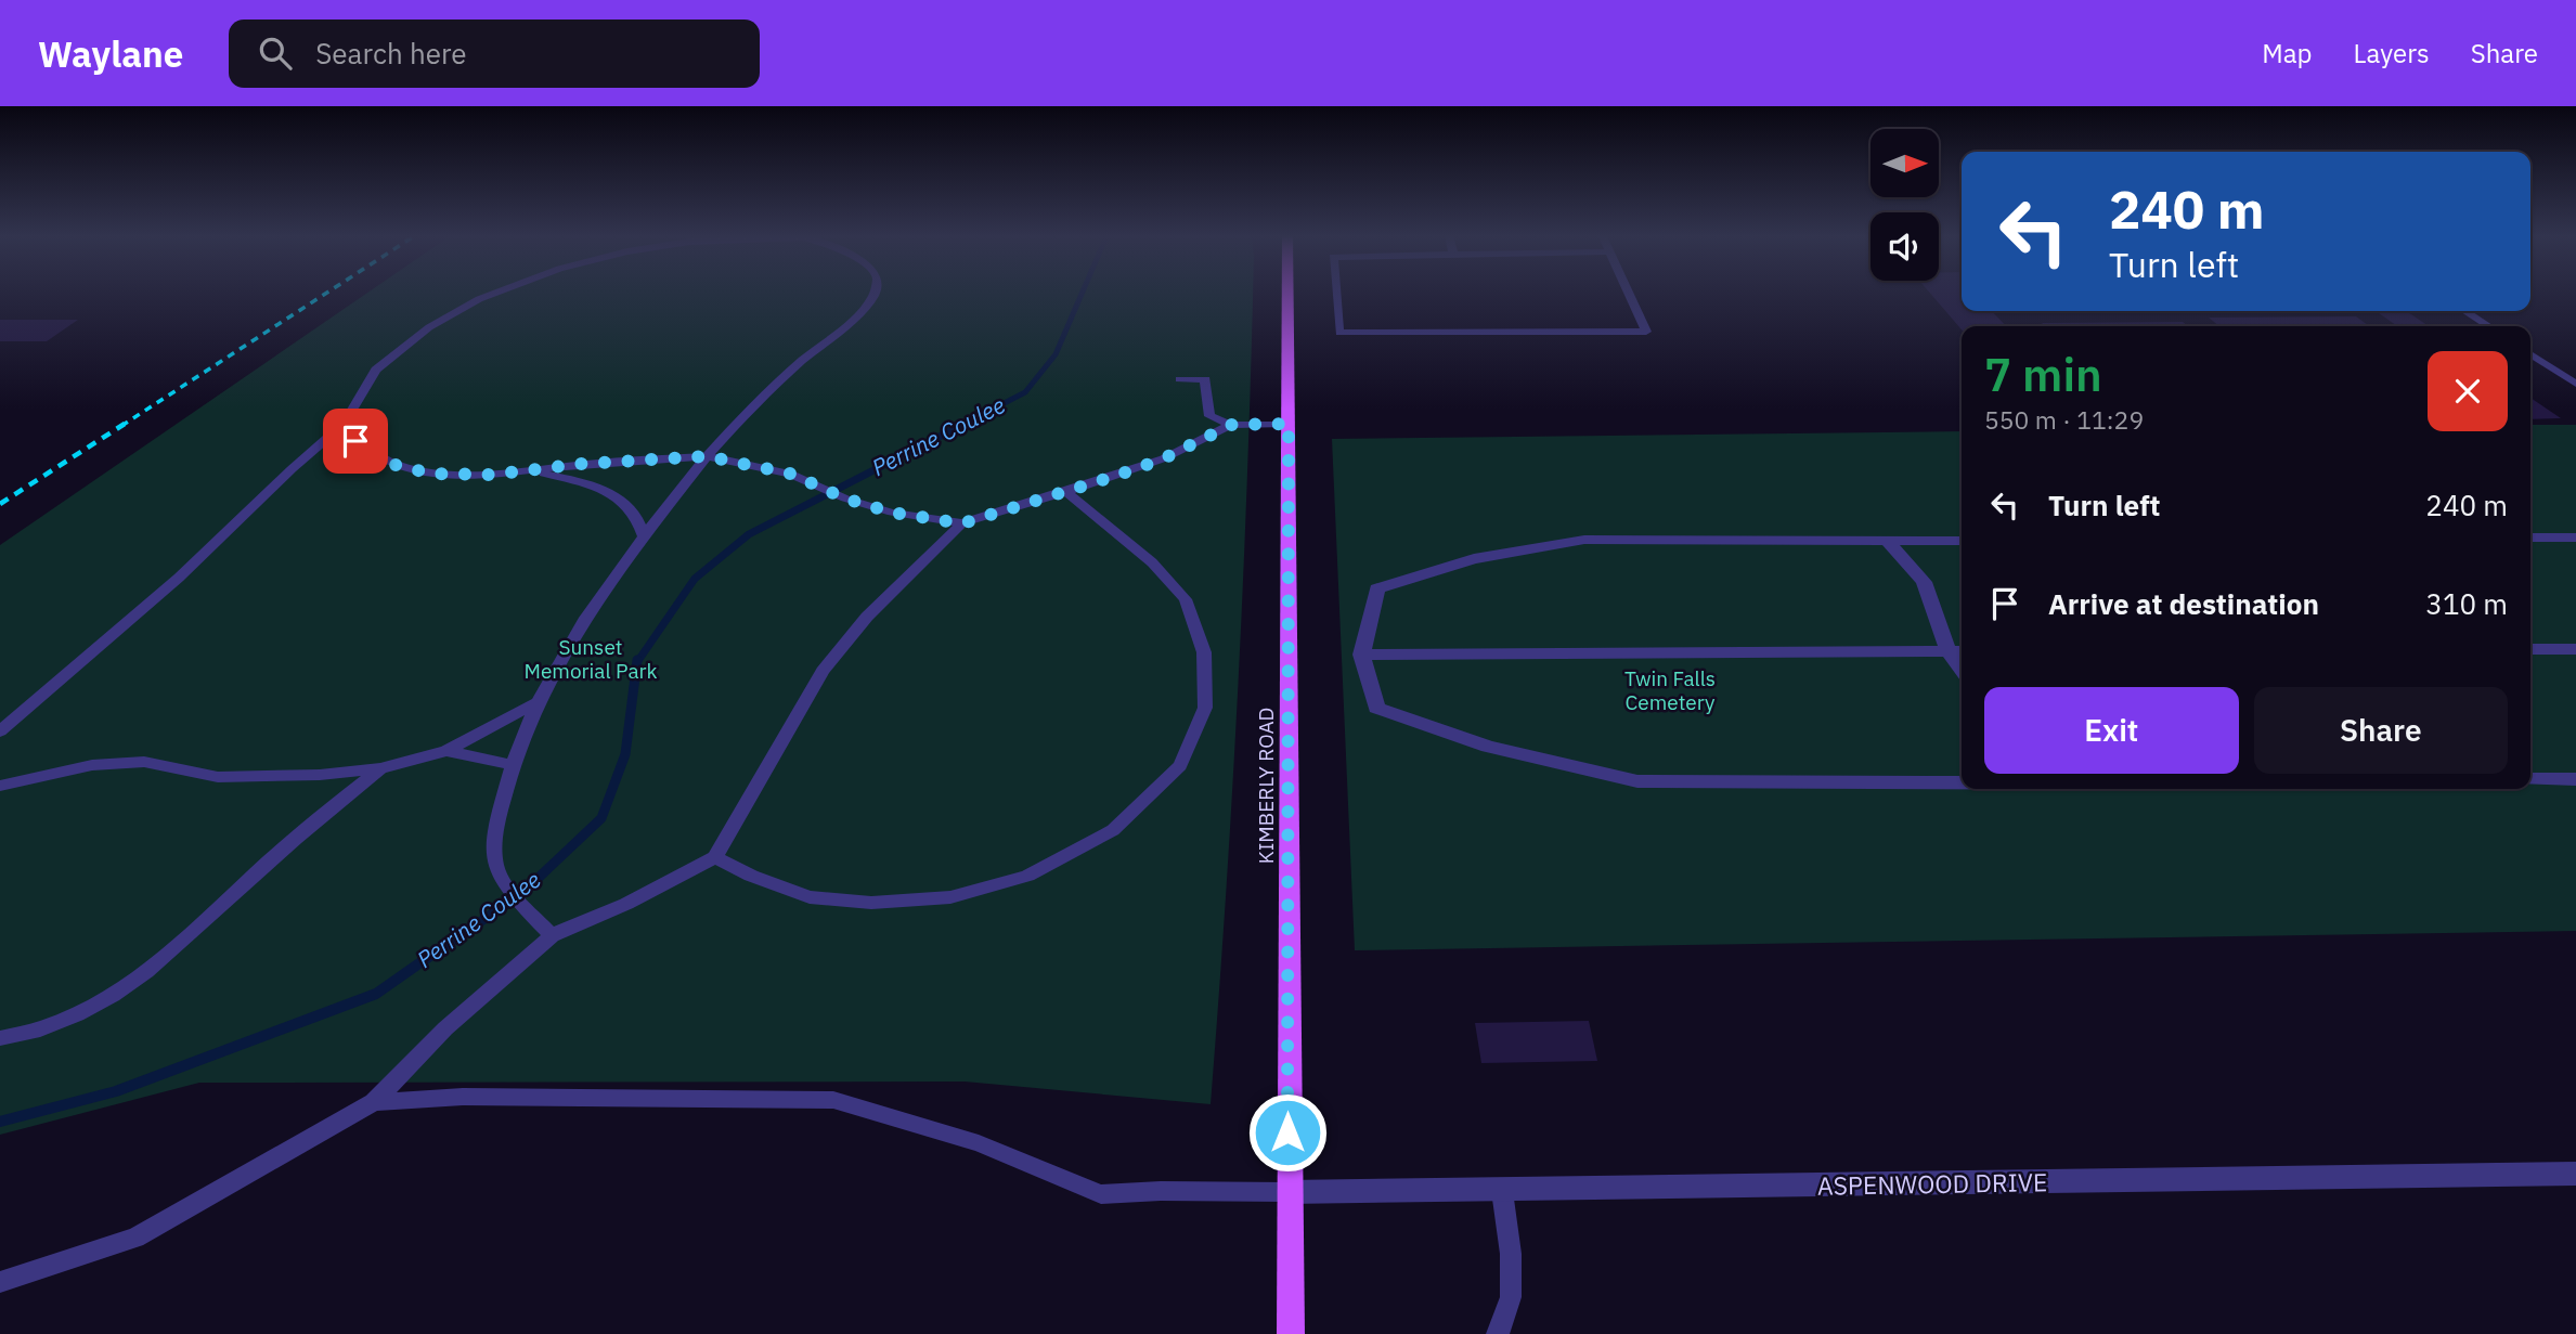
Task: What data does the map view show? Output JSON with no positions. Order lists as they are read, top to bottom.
{
  "streets": {
    "main road": ["KIMBERLY ROAD"],
    "street": ["ASPENWOOD DRIVE"]
  },
  "crossings": [
    ["KIMBERLY ROAD", "ASPENWOOD DRIVE"]
  ],
  "water": ["Perrine Coulee"],
  "parks": ["Sunset Memorial Park", "Twin Falls Cemetery"],
  "north": "right",
  "page": {
    "header": "Waylane",
    "search": "Search here",
    "nav": ["Map", "Layers", "Share"],
    "turn": ["240 m", "Turn left"],
    "heading": ["7 min", "550 m · 11:29"],
    "list": [
      {
        "name": "Turn left",
        "value": "240 m"
      },
      {
        "name": "Arrive at destination",
        "value": "310 m"
      }
    ],
    "buttons": ["Exit", "Share"]
  }
}
